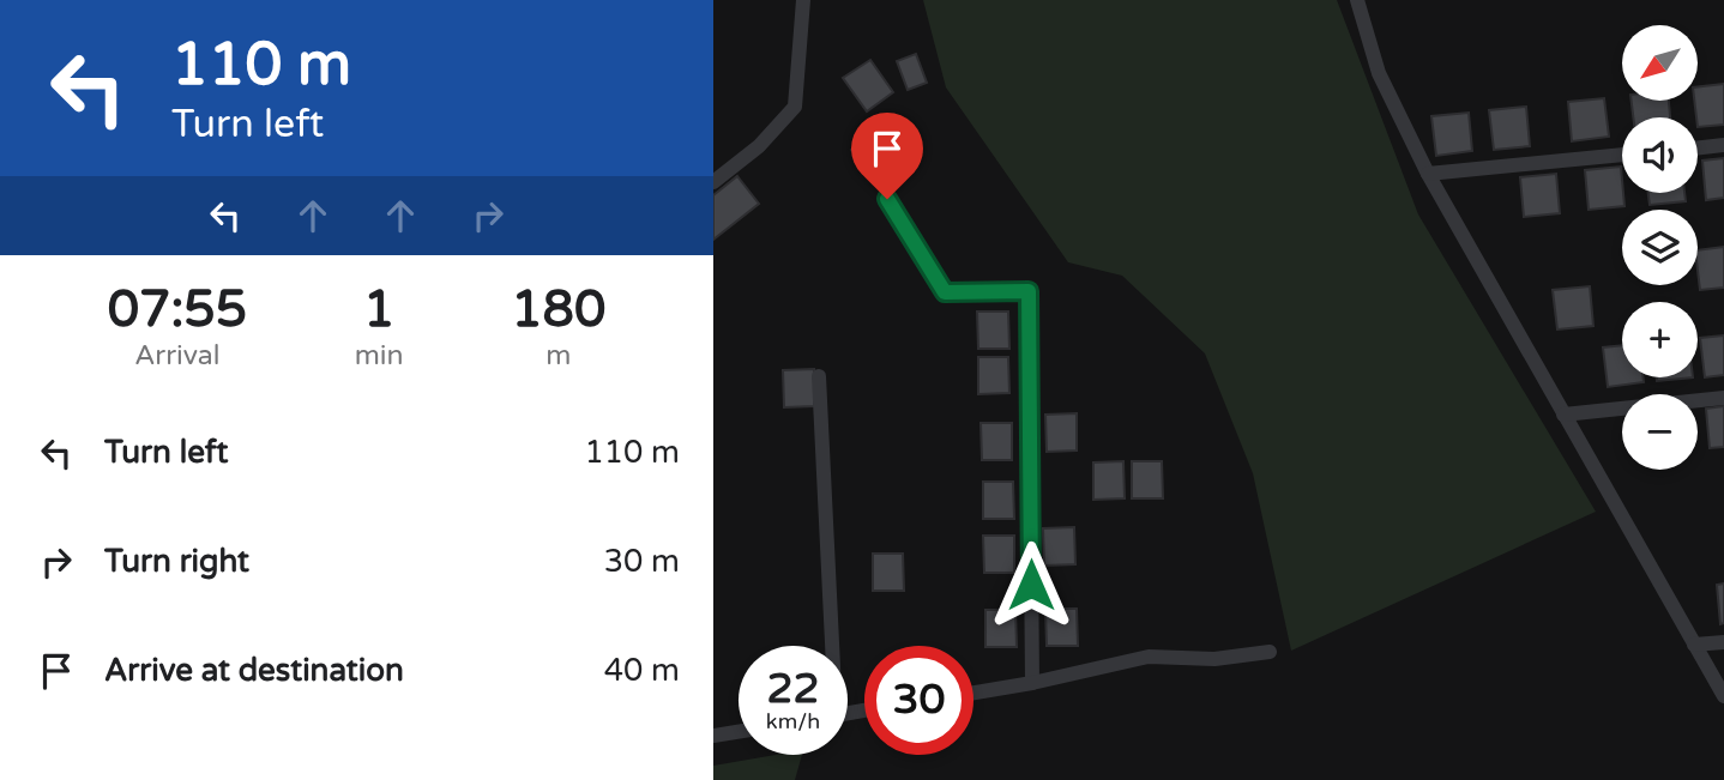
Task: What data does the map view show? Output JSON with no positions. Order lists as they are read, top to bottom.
{
  "north": "bottom left",
  "page": {
    "turn": ["110 m", "Turn left"],
    "map_buttons": ["+", "−"],
    "eta": [
      "07:55",
      "Arrival",
      "1",
      "min",
      "180",
      "m"
    ],
    "list": [
      {
        "name": "Turn left",
        "value": "110 m"
      },
      {
        "name": "Turn right",
        "value": "30 m"
      },
      {
        "name": "Arrive at destination",
        "value": "40 m"
      }
    ],
    "speed": "22 km/h",
    "limit": "30"
  }
}
